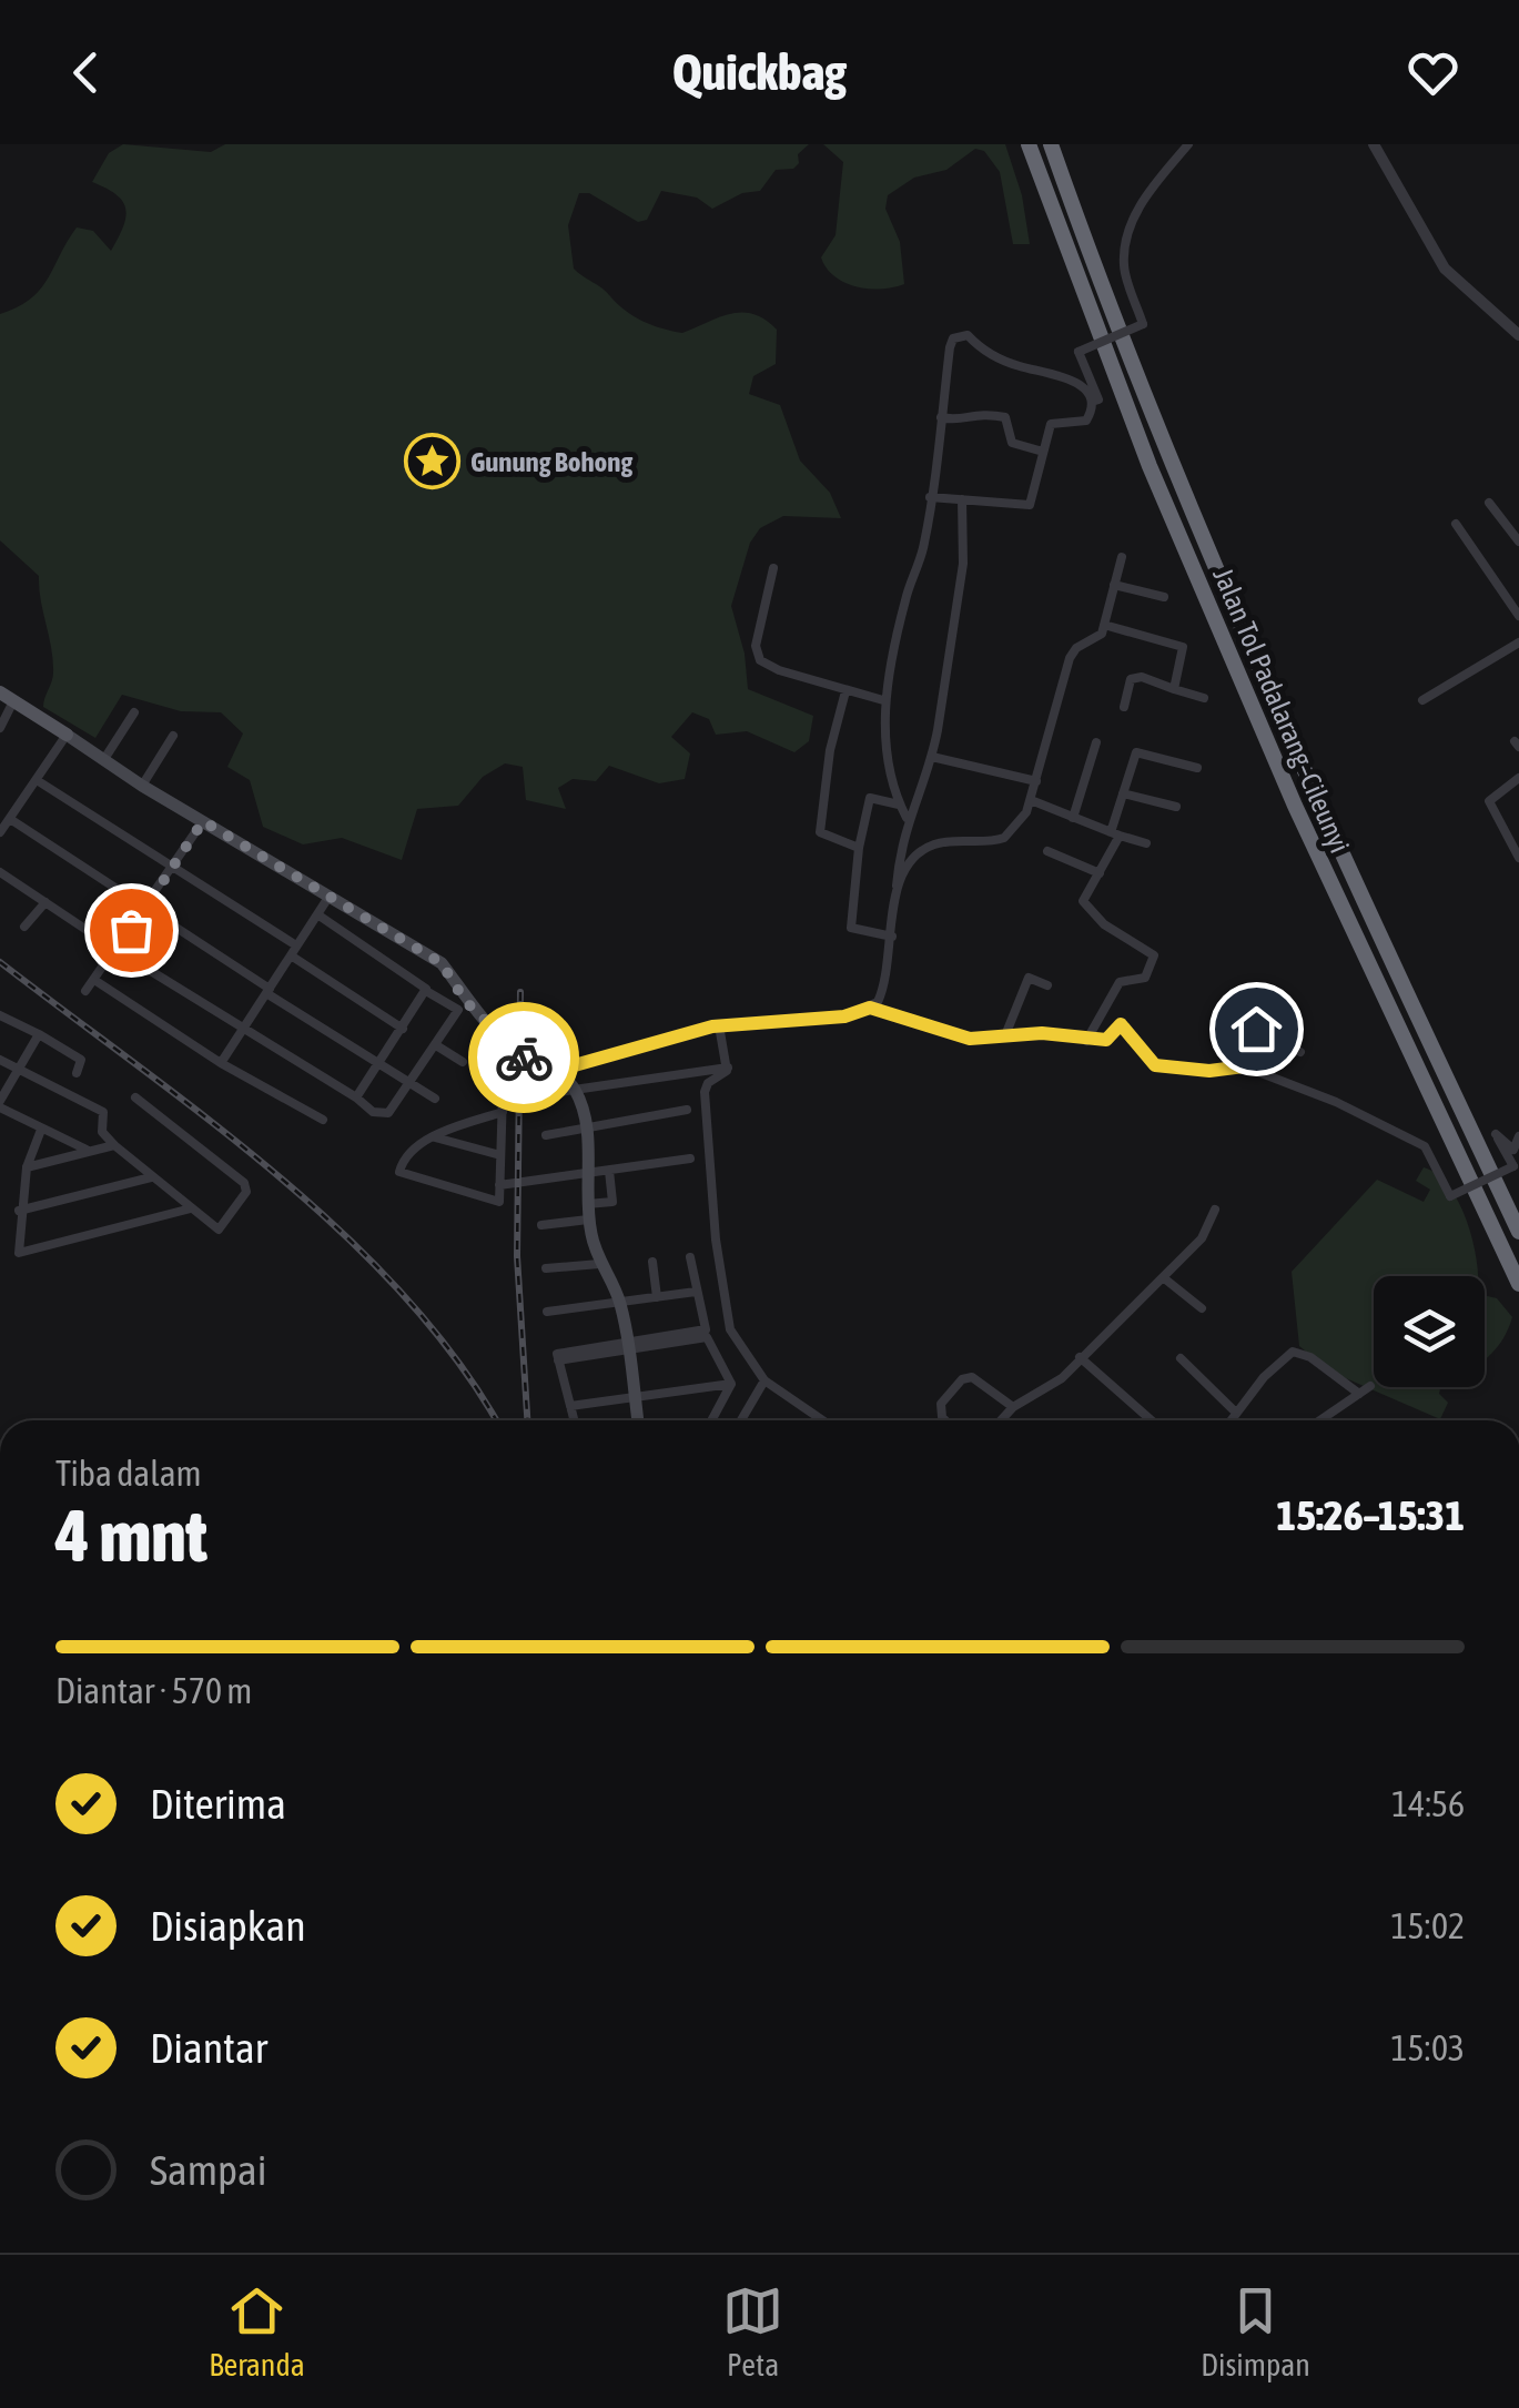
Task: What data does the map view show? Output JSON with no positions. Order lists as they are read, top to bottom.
{
  "streets": {
    "highway": ["Jalan Tol Padalarang–Cileunyi"]
  },
  "places": {
    "place": ["Gunung Bohong"]
  },
  "page": {
    "header": "Quickbag",
    "heading": ["4 mnt", "Tiba dalam", "15:26–15:31"],
    "bar": "Diantar · 570 m",
    "list": [
      ["Diterima", "14:56"],
      ["Disiapkan", "15:02"],
      ["Diantar", "15:03"],
      "Sampai"
    ],
    "tabs": ["Beranda", "Peta", "Disimpan"]
  }
}
